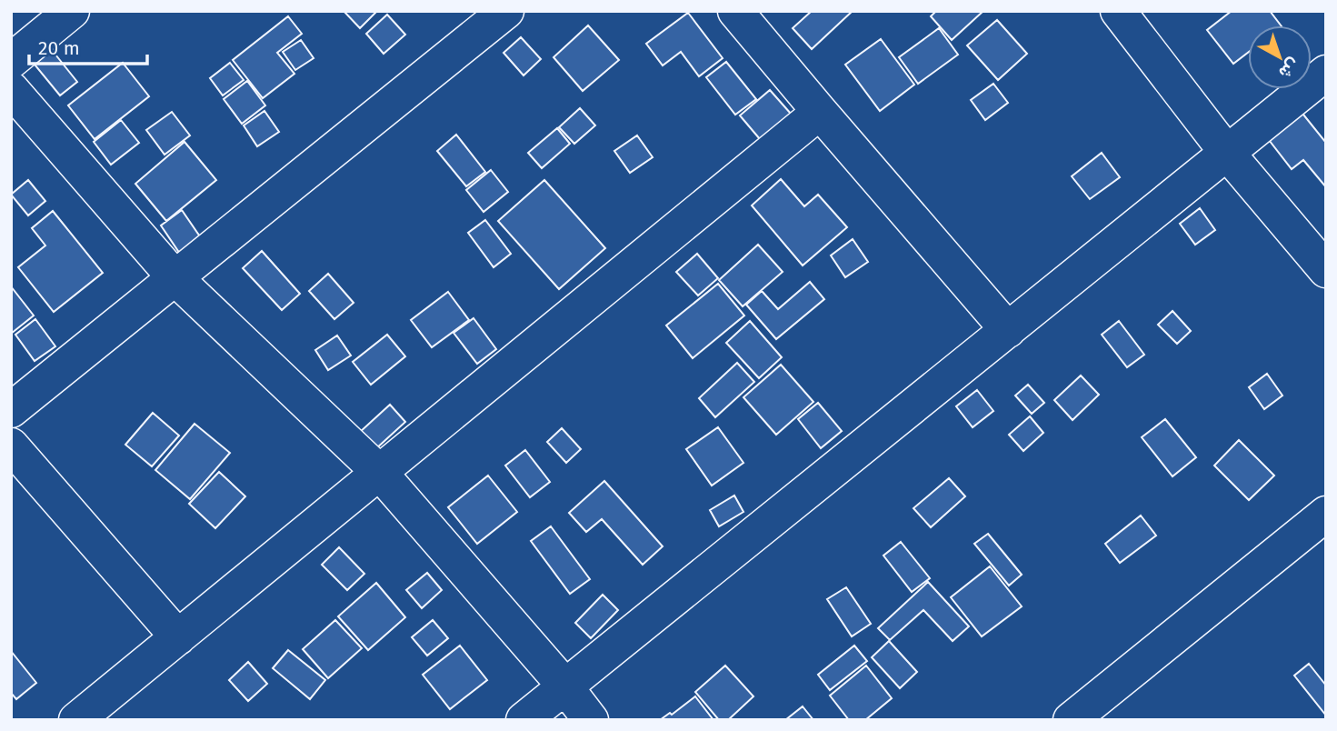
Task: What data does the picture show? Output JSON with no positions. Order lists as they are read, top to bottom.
{
  "scale_bar": "20 m",
  "north": "bottom right"
}
